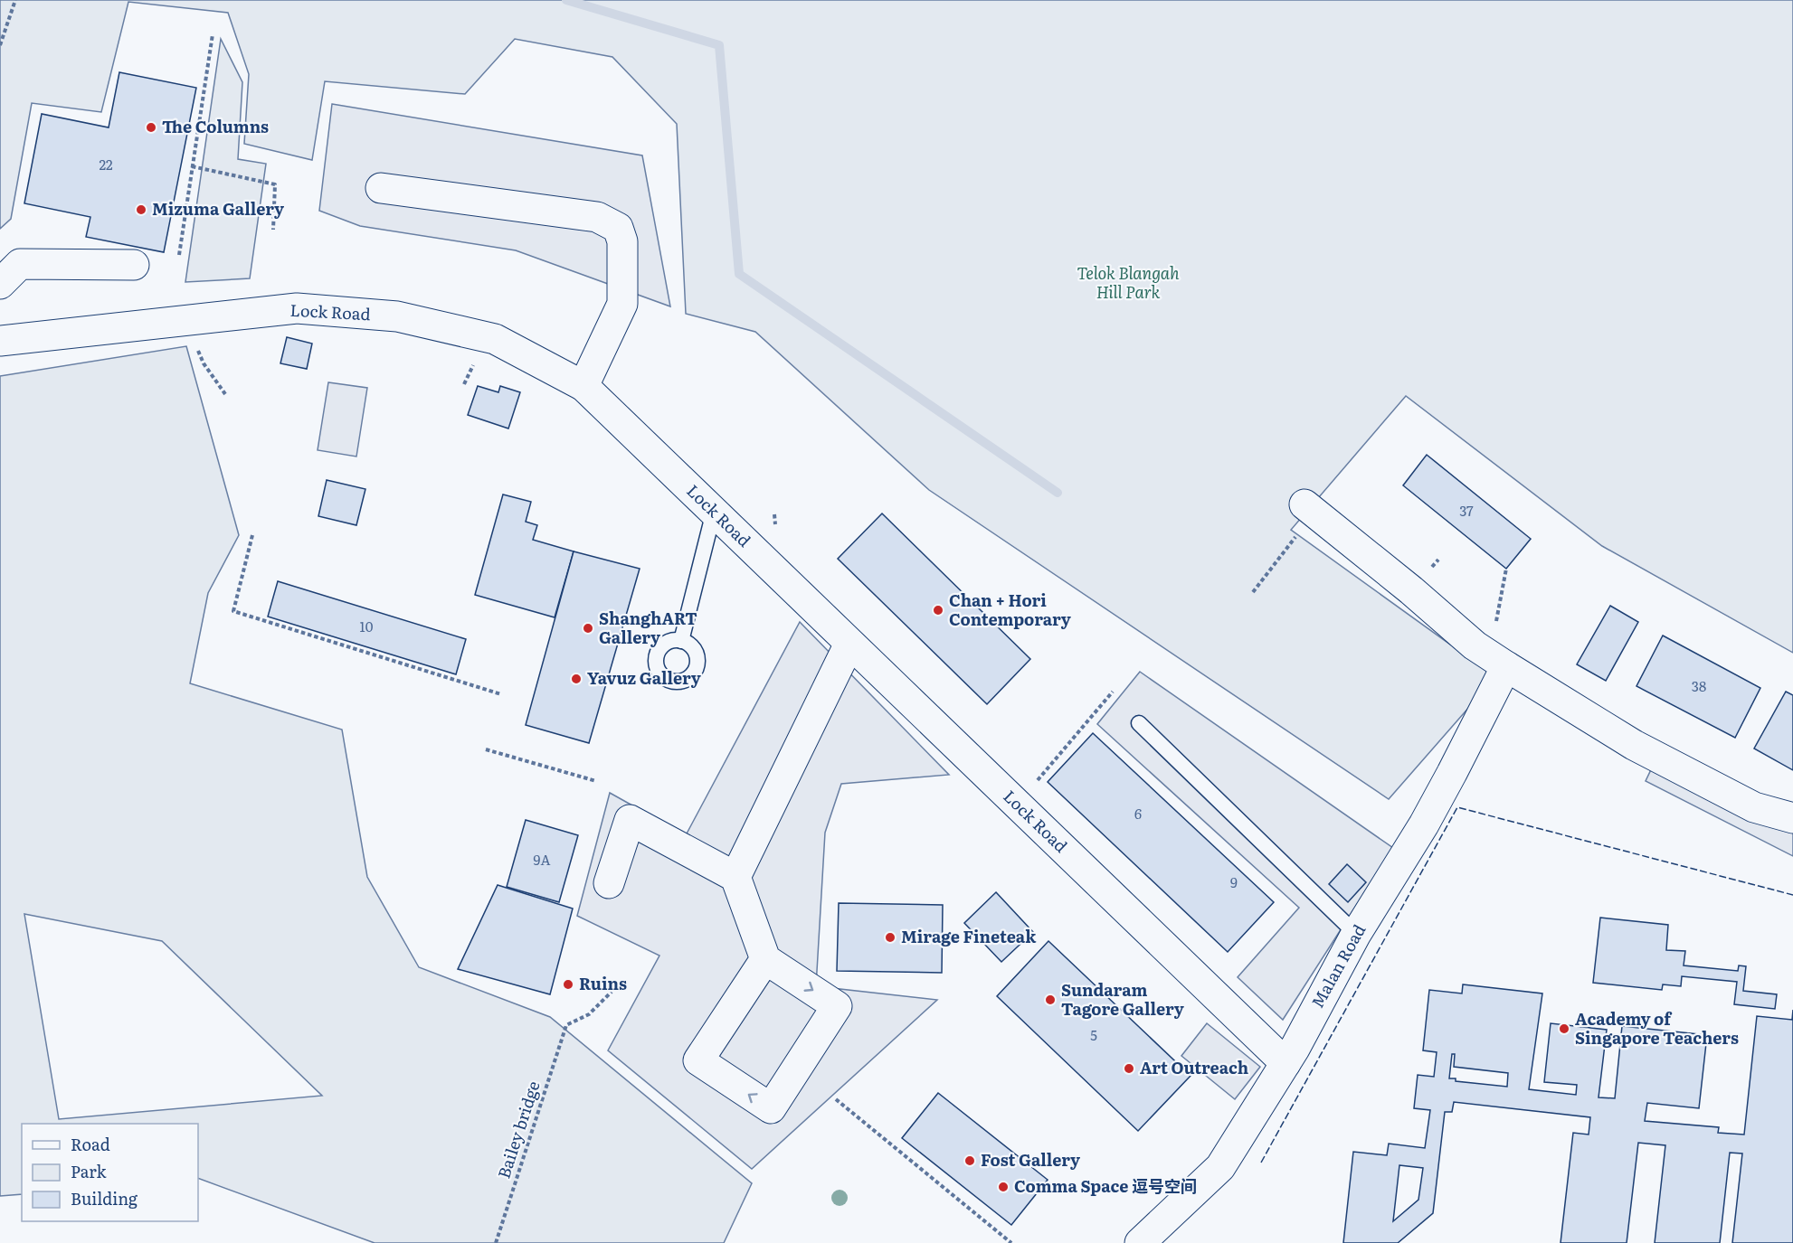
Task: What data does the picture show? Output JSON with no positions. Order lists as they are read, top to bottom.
{
  "streets": {
    "street": ["Lock Road", "Malan Road"],
    "path": ["Bailey bridge"]
  },
  "crossings": [
    ["Lock Road", "Malan Road"]
  ],
  "parks": ["Telok Blangah Hill Park"],
  "places": [
    "The Columns",
    "Mizuma Gallery",
    "Chan + Hori Contemporary",
    "ShanghART Gallery",
    "Yavuz Gallery",
    "Mirage Fineteak",
    "Ruins",
    "Sundaram Tagore Gallery",
    "Academy of Singapore Teachers",
    "Art Outreach",
    "Fost Gallery",
    "Comma Space 逗号空间"
  ],
  "house_numbers": [
    "22",
    "37",
    "10",
    "38",
    "6",
    "9A",
    "9",
    "5"
  ],
  "legend": ["Road", "Park", "Building"]
}
